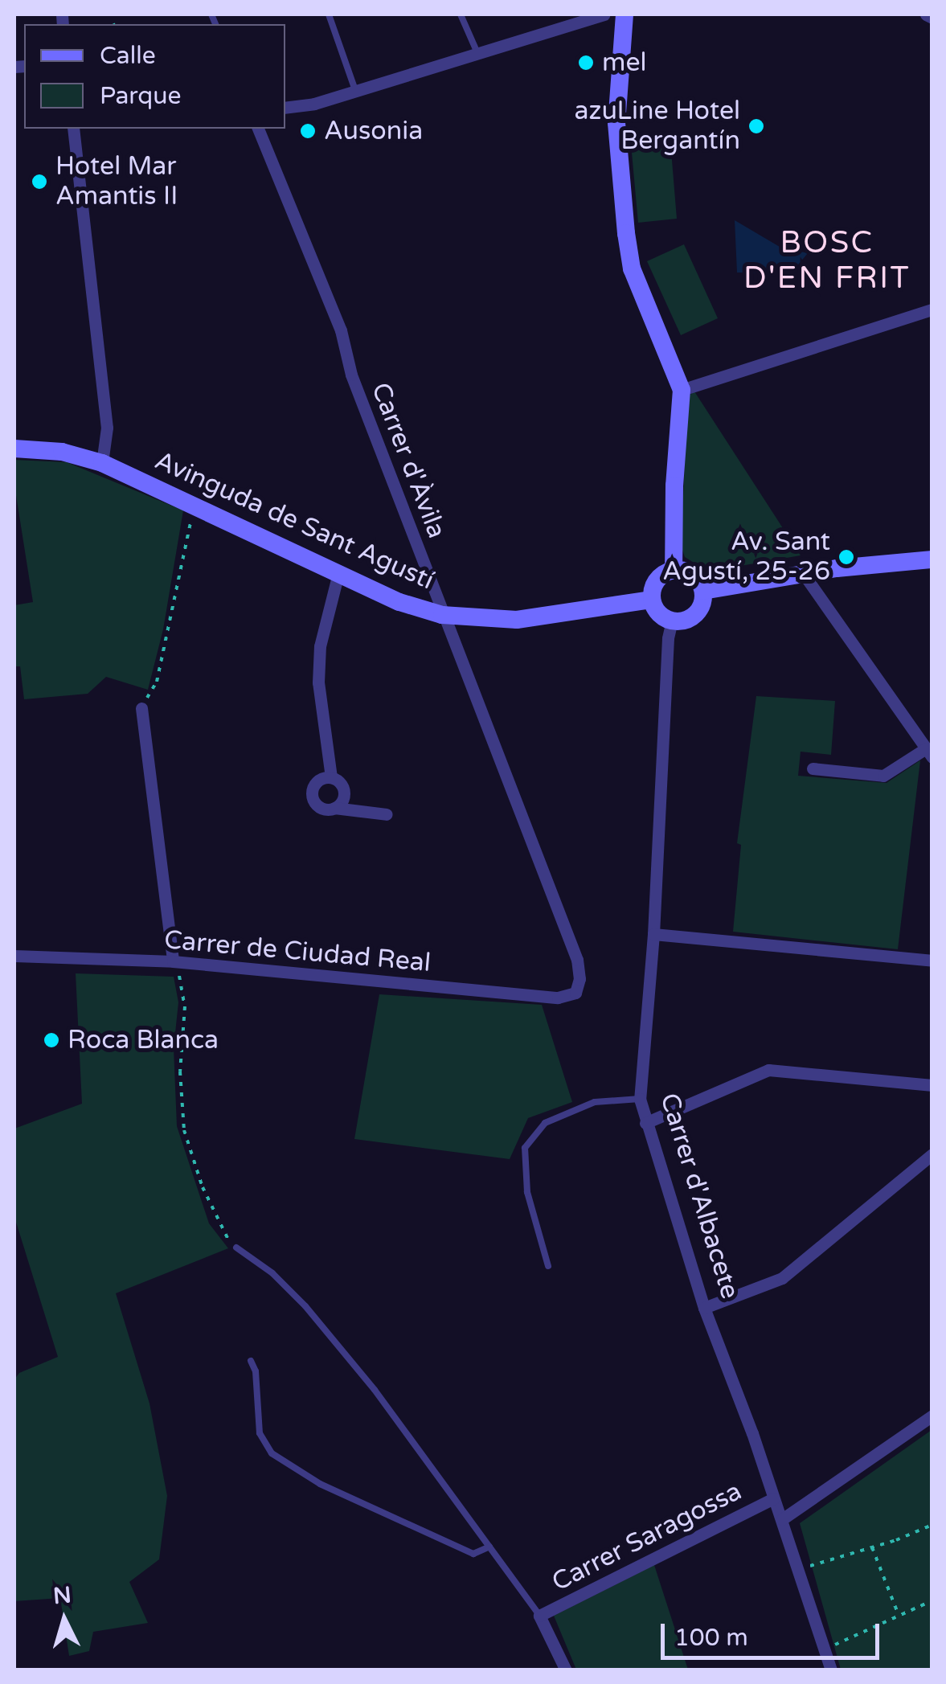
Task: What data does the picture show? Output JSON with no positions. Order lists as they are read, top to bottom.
{
  "streets": {
    "street": [
      "Carrer d'Àvila",
      "Avinguda de Sant Agustí",
      "Carrer de Ciudad Real",
      "Carrer d'Albacete",
      "Carrer Saragossa"
    ]
  },
  "crossings": [
    ["Carrer d'Àvila", "Avinguda de Sant Agustí"],
    ["Carrer d'Àvila", "Carrer de Ciudad Real"],
    ["Avinguda de Sant Agustí", "Carrer d'Albacete"],
    ["Carrer d'Albacete", "Carrer Saragossa"]
  ],
  "districts": ["BOSC D'EN FRIT"],
  "places": [
    "mel",
    "azuLine Hotel Bergantín",
    "Ausonia",
    "Hotel Mar Amantis II",
    "Av. Sant Agustí, 25-26",
    "Roca Blanca"
  ],
  "legend": ["Calle", "Parque"],
  "scale_bar": "100 m",
  "north": "top"
}
